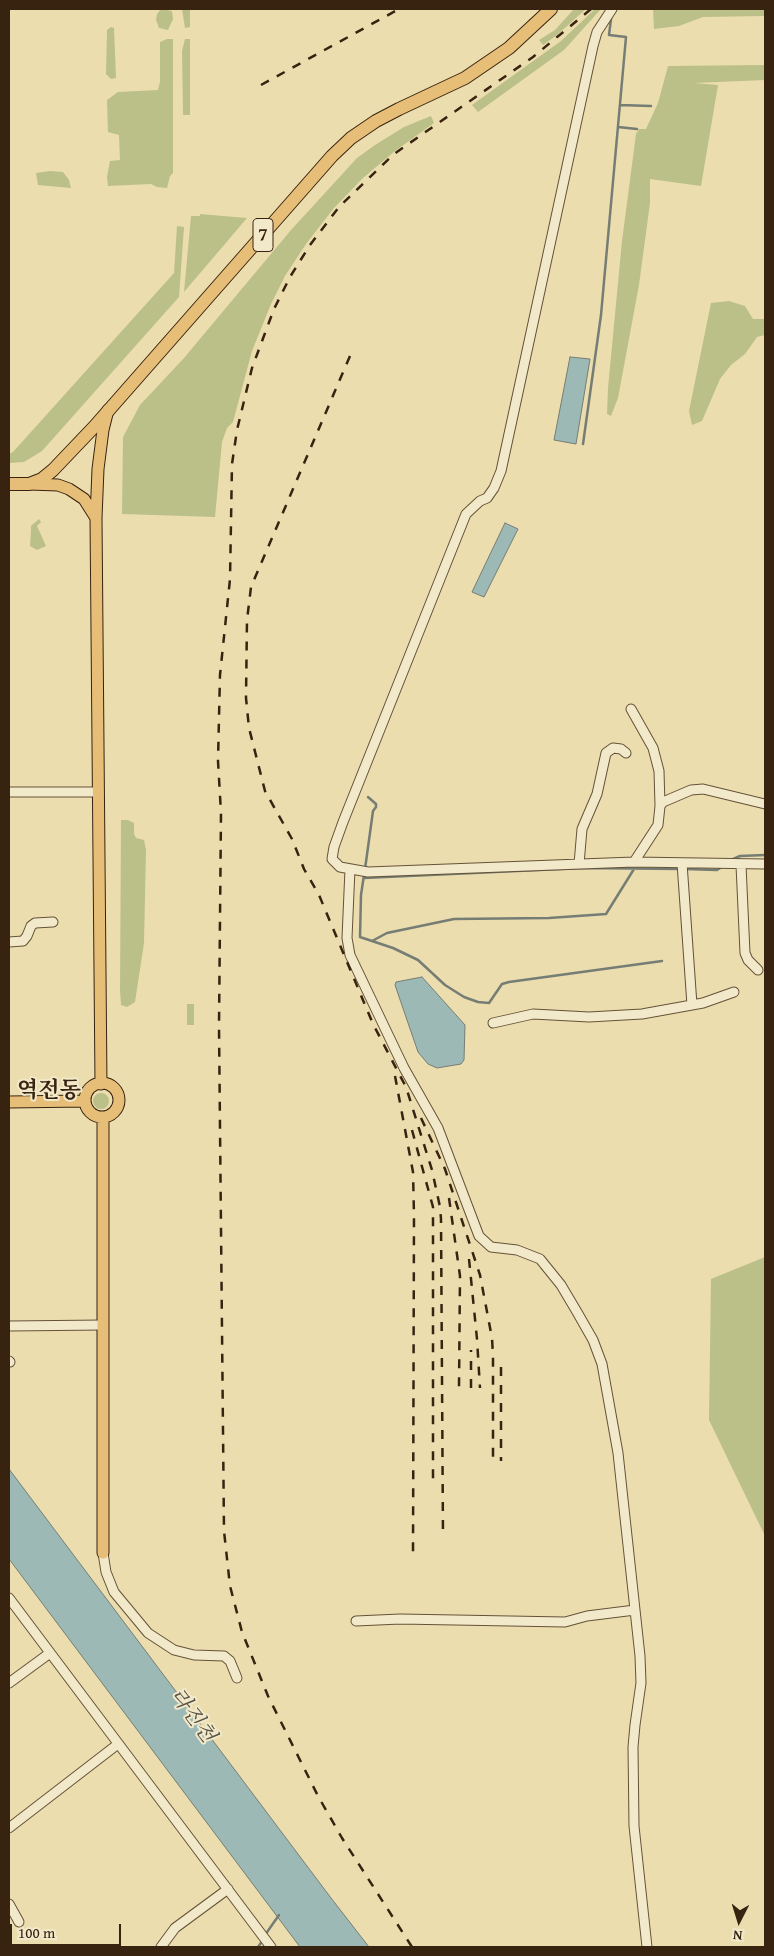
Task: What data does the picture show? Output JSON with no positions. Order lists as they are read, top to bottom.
{
  "streets": {
    "highway": ["7"]
  },
  "districts": ["역전동"],
  "water": ["라진천"],
  "scale_bar": "100 m",
  "north": "bottom"
}
